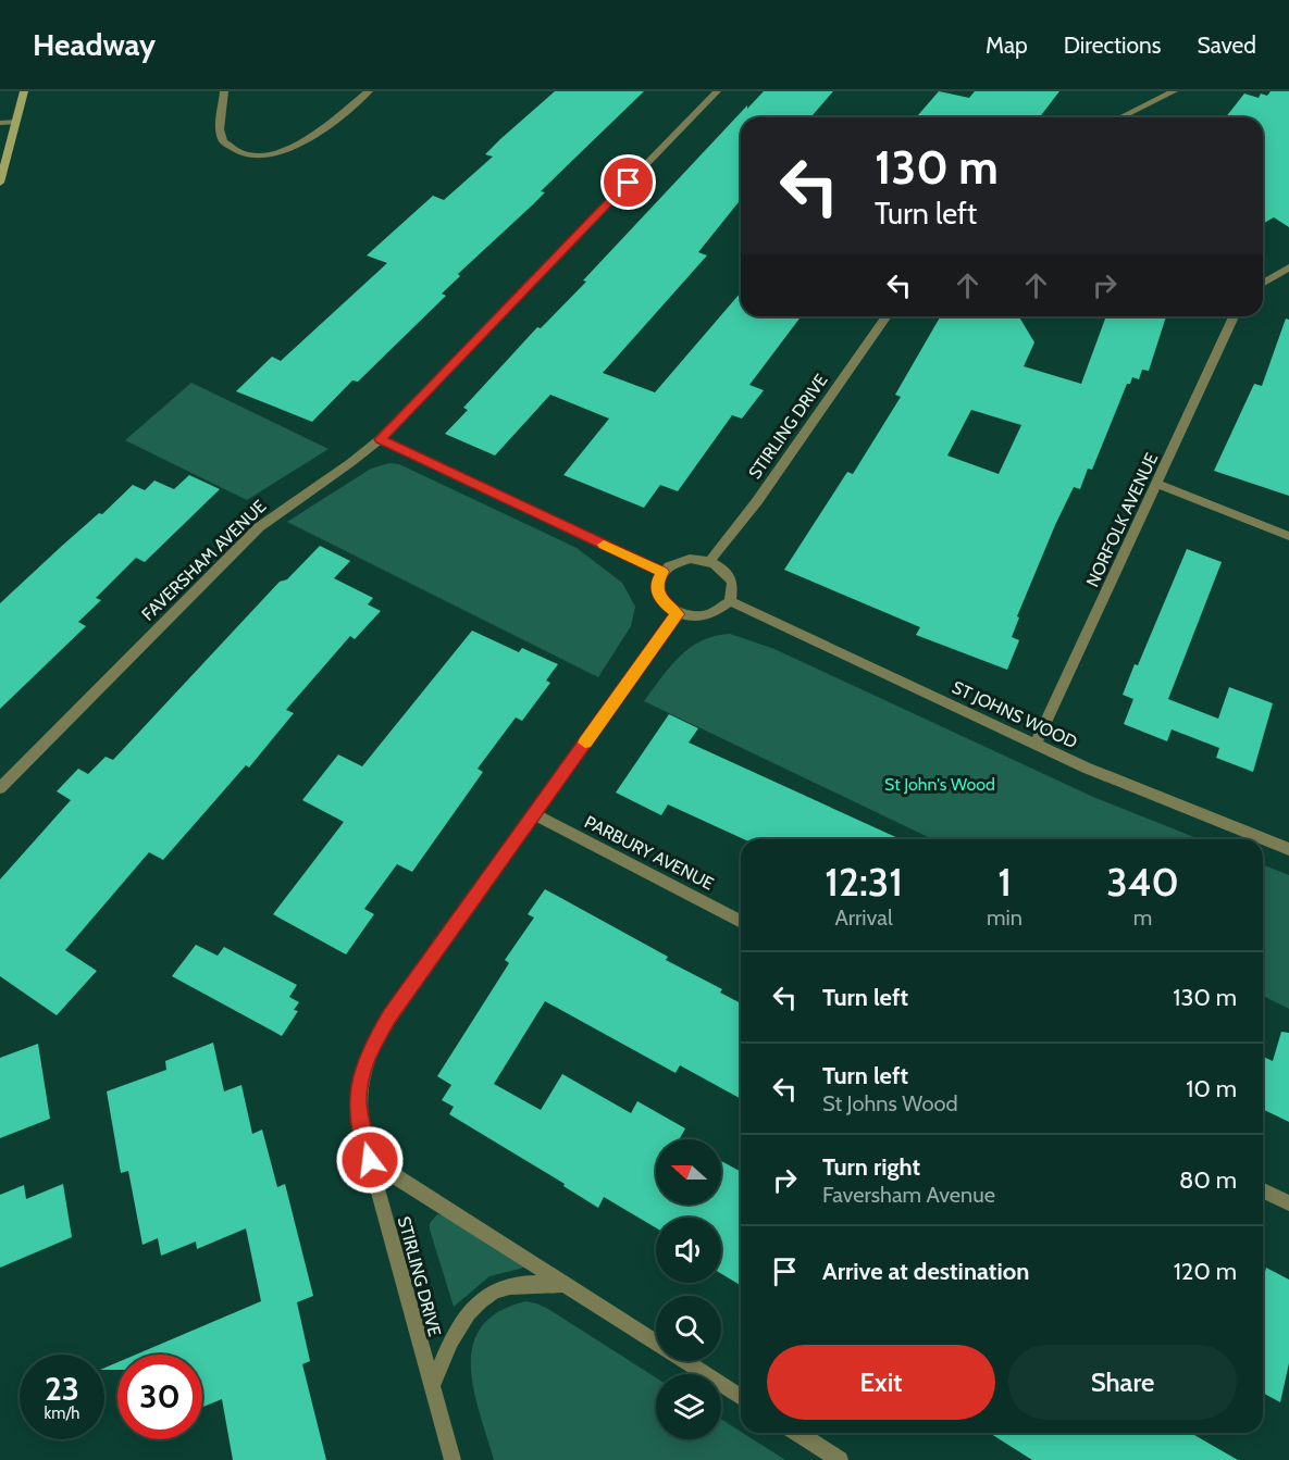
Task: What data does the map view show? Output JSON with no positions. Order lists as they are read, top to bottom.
{
  "streets": {
    "street": [
      "STIRLING DRIVE",
      "NORFOLK AVENUE",
      "FAVERSHAM AVENUE",
      "ST JOHNS WOOD",
      "PARBURY AVENUE"
    ]
  },
  "crossings": [
    ["STIRLING DRIVE", "ST JOHNS WOOD"],
    ["STIRLING DRIVE", "PARBURY AVENUE"],
    ["NORFOLK AVENUE", "ST JOHNS WOOD"]
  ],
  "parks": ["St John's Wood"],
  "north": "left",
  "page": {
    "header": "Headway",
    "nav": ["Map", "Directions", "Saved"],
    "turn": ["130 m", "Turn left"],
    "eta": [
      "12:31",
      "Arrival",
      "1",
      "min",
      "340",
      "m"
    ],
    "list": [
      {
        "name": "Turn left",
        "value": "130 m"
      },
      {
        "name": "Turn left",
        "note": "St Johns Wood",
        "value": "10 m"
      },
      {
        "name": "Turn right",
        "note": "Faversham Avenue",
        "value": "80 m"
      },
      {
        "name": "Arrive at destination",
        "value": "120 m"
      }
    ],
    "buttons": ["Exit", "Share"],
    "speed": "23 km/h",
    "limit": "30"
  }
}
